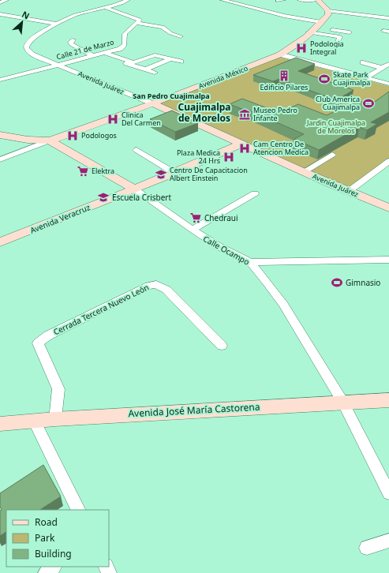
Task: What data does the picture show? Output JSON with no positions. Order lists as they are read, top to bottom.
{
  "streets": {
    "street": [
      "Calle 21 de Marzo",
      "Avenida México",
      "Avenida Juárez",
      "Avenida Veracruz",
      "Calle Ocampo",
      "Cerrada Tercera Nuevo León",
      "Avenida José María Castorena"
    ]
  },
  "crossings": [
    ["Calle 21 de Marzo", "Avenida Juárez"],
    ["Avenida México", "Avenida Juárez"],
    ["Avenida México", "Calle Ocampo"],
    ["Avenida Juárez", "Avenida Veracruz"],
    ["Avenida Veracruz", "Calle Ocampo"],
    ["Calle Ocampo", "Avenida José María Castorena"],
    ["Cerrada Tercera Nuevo León", "Avenida José María Castorena"]
  ],
  "districts": ["San Pedro Cuajimalpa", "Cuajimalpa de Morelos"],
  "parks": ["Jardin Cuajimalpa de Morelos"],
  "places": {
    "hospital": [
      "Podologia Integral",
      "Clinica Del Carmen",
      "Podologos",
      "Cam Centro De Atencion Medica",
      "Plaza Medica 24 Hrs"
    ],
    "building": ["Edificio Pilares"],
    "sports": ["Skate Park Cuajimalpa", "Club America Cuajimalpa", "Gimnasio"],
    "museum": ["Museo Pedro Infante"],
    "supermarket": ["Elektra", "Chedraui"],
    "school or university": ["Centro De Capacitacion Albert Einstein", "Escuela Crisbert"]
  },
  "legend": ["Road", "Park", "Building"],
  "north": "top right"
}
